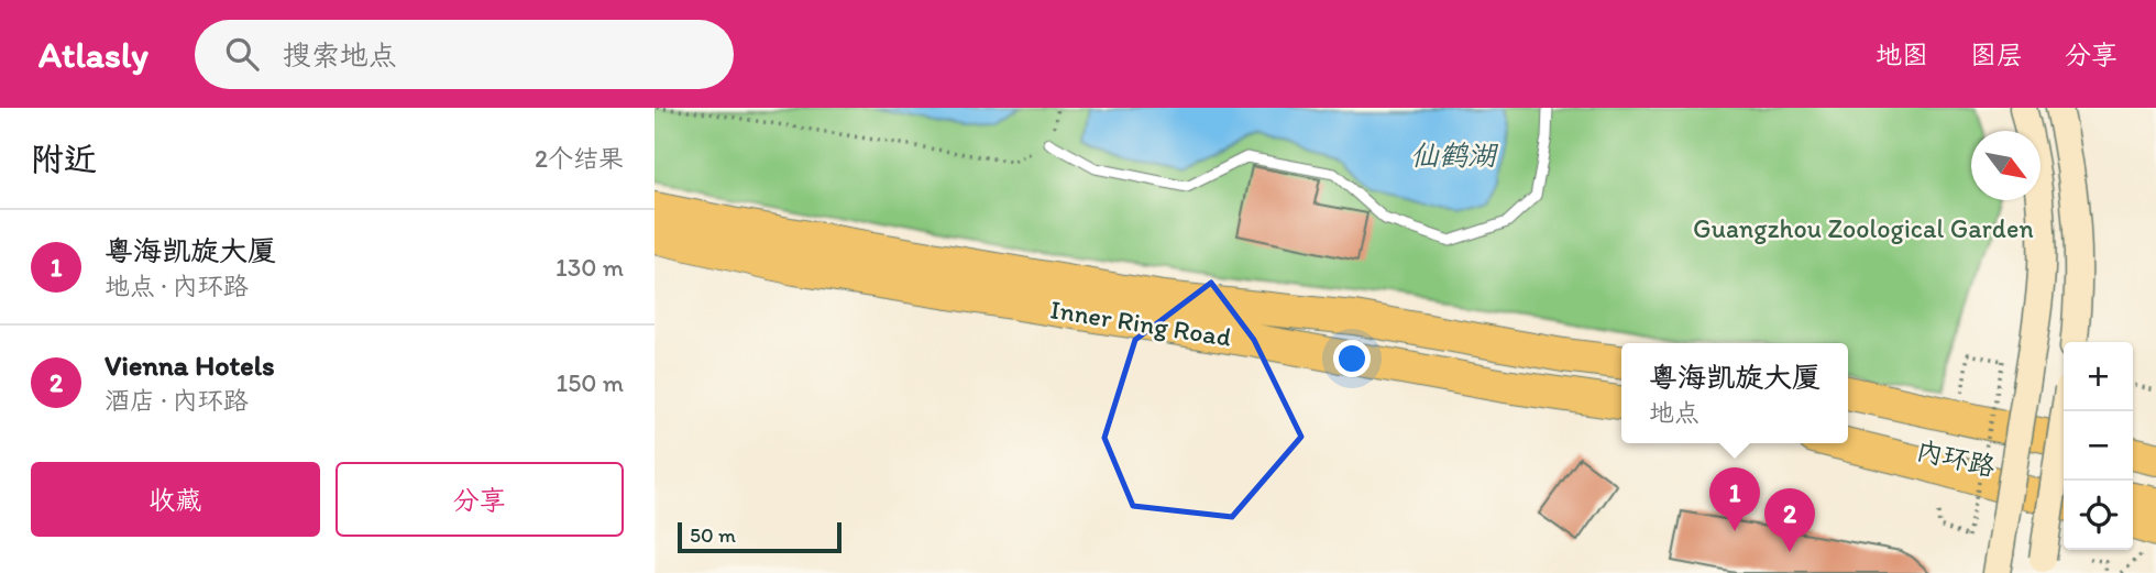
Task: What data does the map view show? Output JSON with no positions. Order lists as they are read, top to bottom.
{
  "streets": {
    "highway": ["Inner Ring Road", "内环路"]
  },
  "water": ["仙鹤湖"],
  "parks": ["Guangzhou Zoological Garden"],
  "scale_bar": "50 m",
  "north": "bottom right",
  "page": {
    "header": "Atlasly",
    "search": "搜索地点",
    "nav": ["地图", "图层", "分享"],
    "heading": ["附近", "2个结果"],
    "list": [
      {
        "mark": "1",
        "name": "粤海凯旋大厦",
        "note": "地点 · 内环路",
        "value": "130 m"
      },
      {
        "mark": "2",
        "name": "Vienna Hotels",
        "note": "酒店 · 内环路",
        "value": "150 m"
      }
    ],
    "map_buttons": ["+", "−"],
    "popup": ["粤海凯旋大厦", "地点"],
    "buttons": ["收藏", "分享"],
    "pins": ["1", "2"],
    "scale": "50 m"
  }
}
